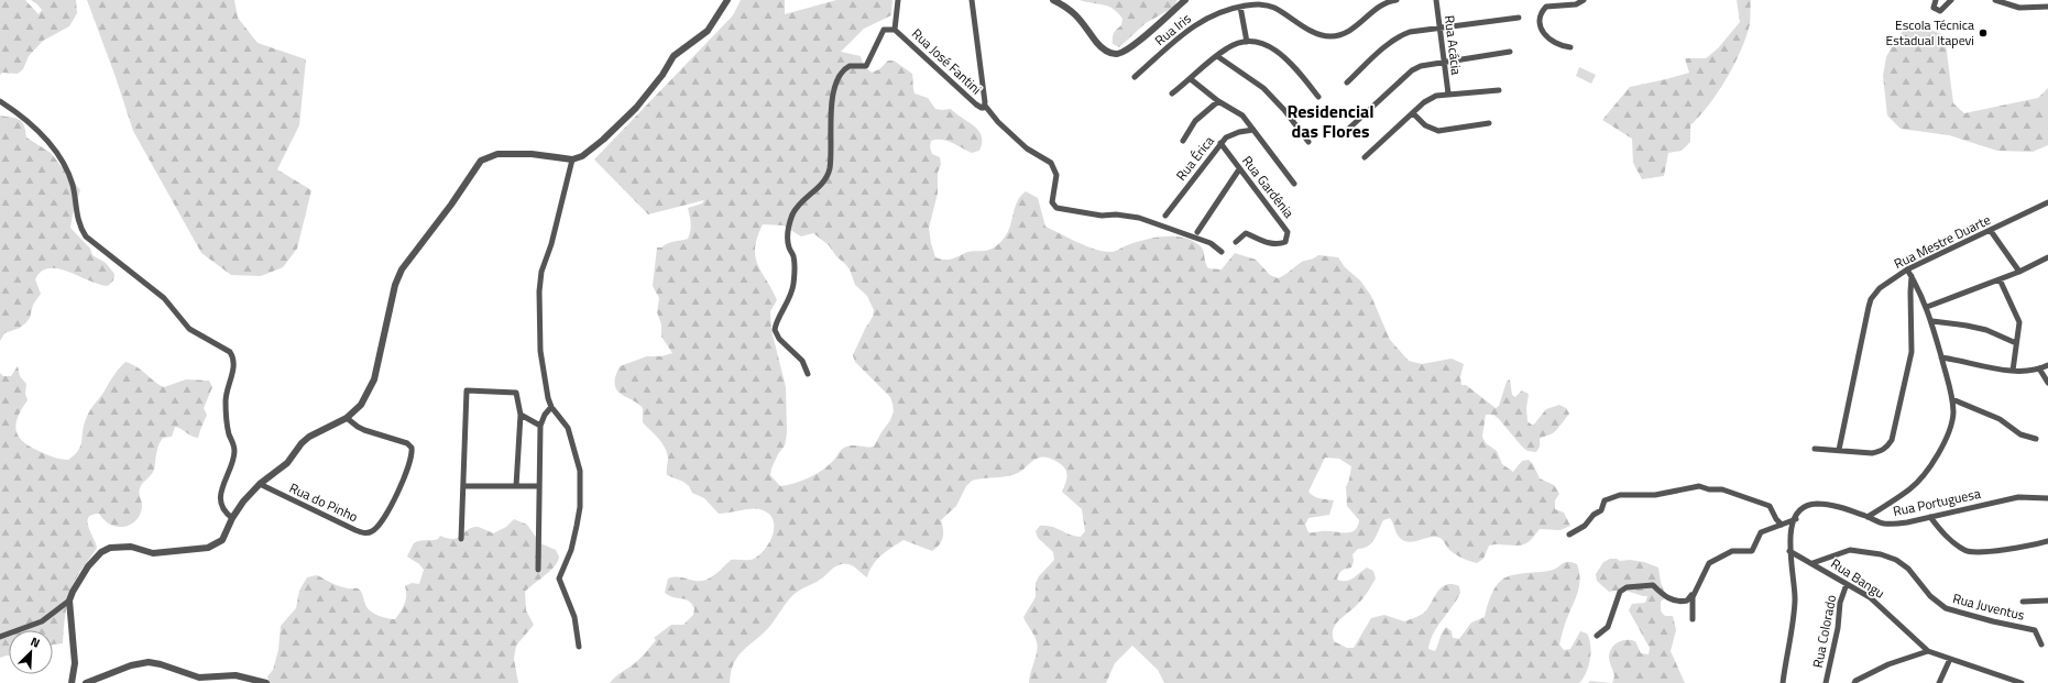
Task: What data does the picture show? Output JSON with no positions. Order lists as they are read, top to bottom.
{
  "streets": {
    "street": [
      "Rua Iris",
      "Rua Acácia",
      "Rua José Fantini",
      "Rua Érica",
      "Rua Gardênia",
      "Rua Mestre Duarte",
      "Rua do Pinho",
      "Rua Portuguesa",
      "Rua Bangu",
      "Rua Juventus",
      "Rua Colorado"
    ]
  },
  "crossings": [
    ["Rua Érica", "Rua Gardênia"],
    ["Rua Bangu", "Rua Juventus"],
    ["Rua Bangu", "Rua Colorado"]
  ],
  "districts": ["Residencial das Flores"],
  "places": ["Escola Técnica Estadual Itapevi"],
  "north": "top right"
}
